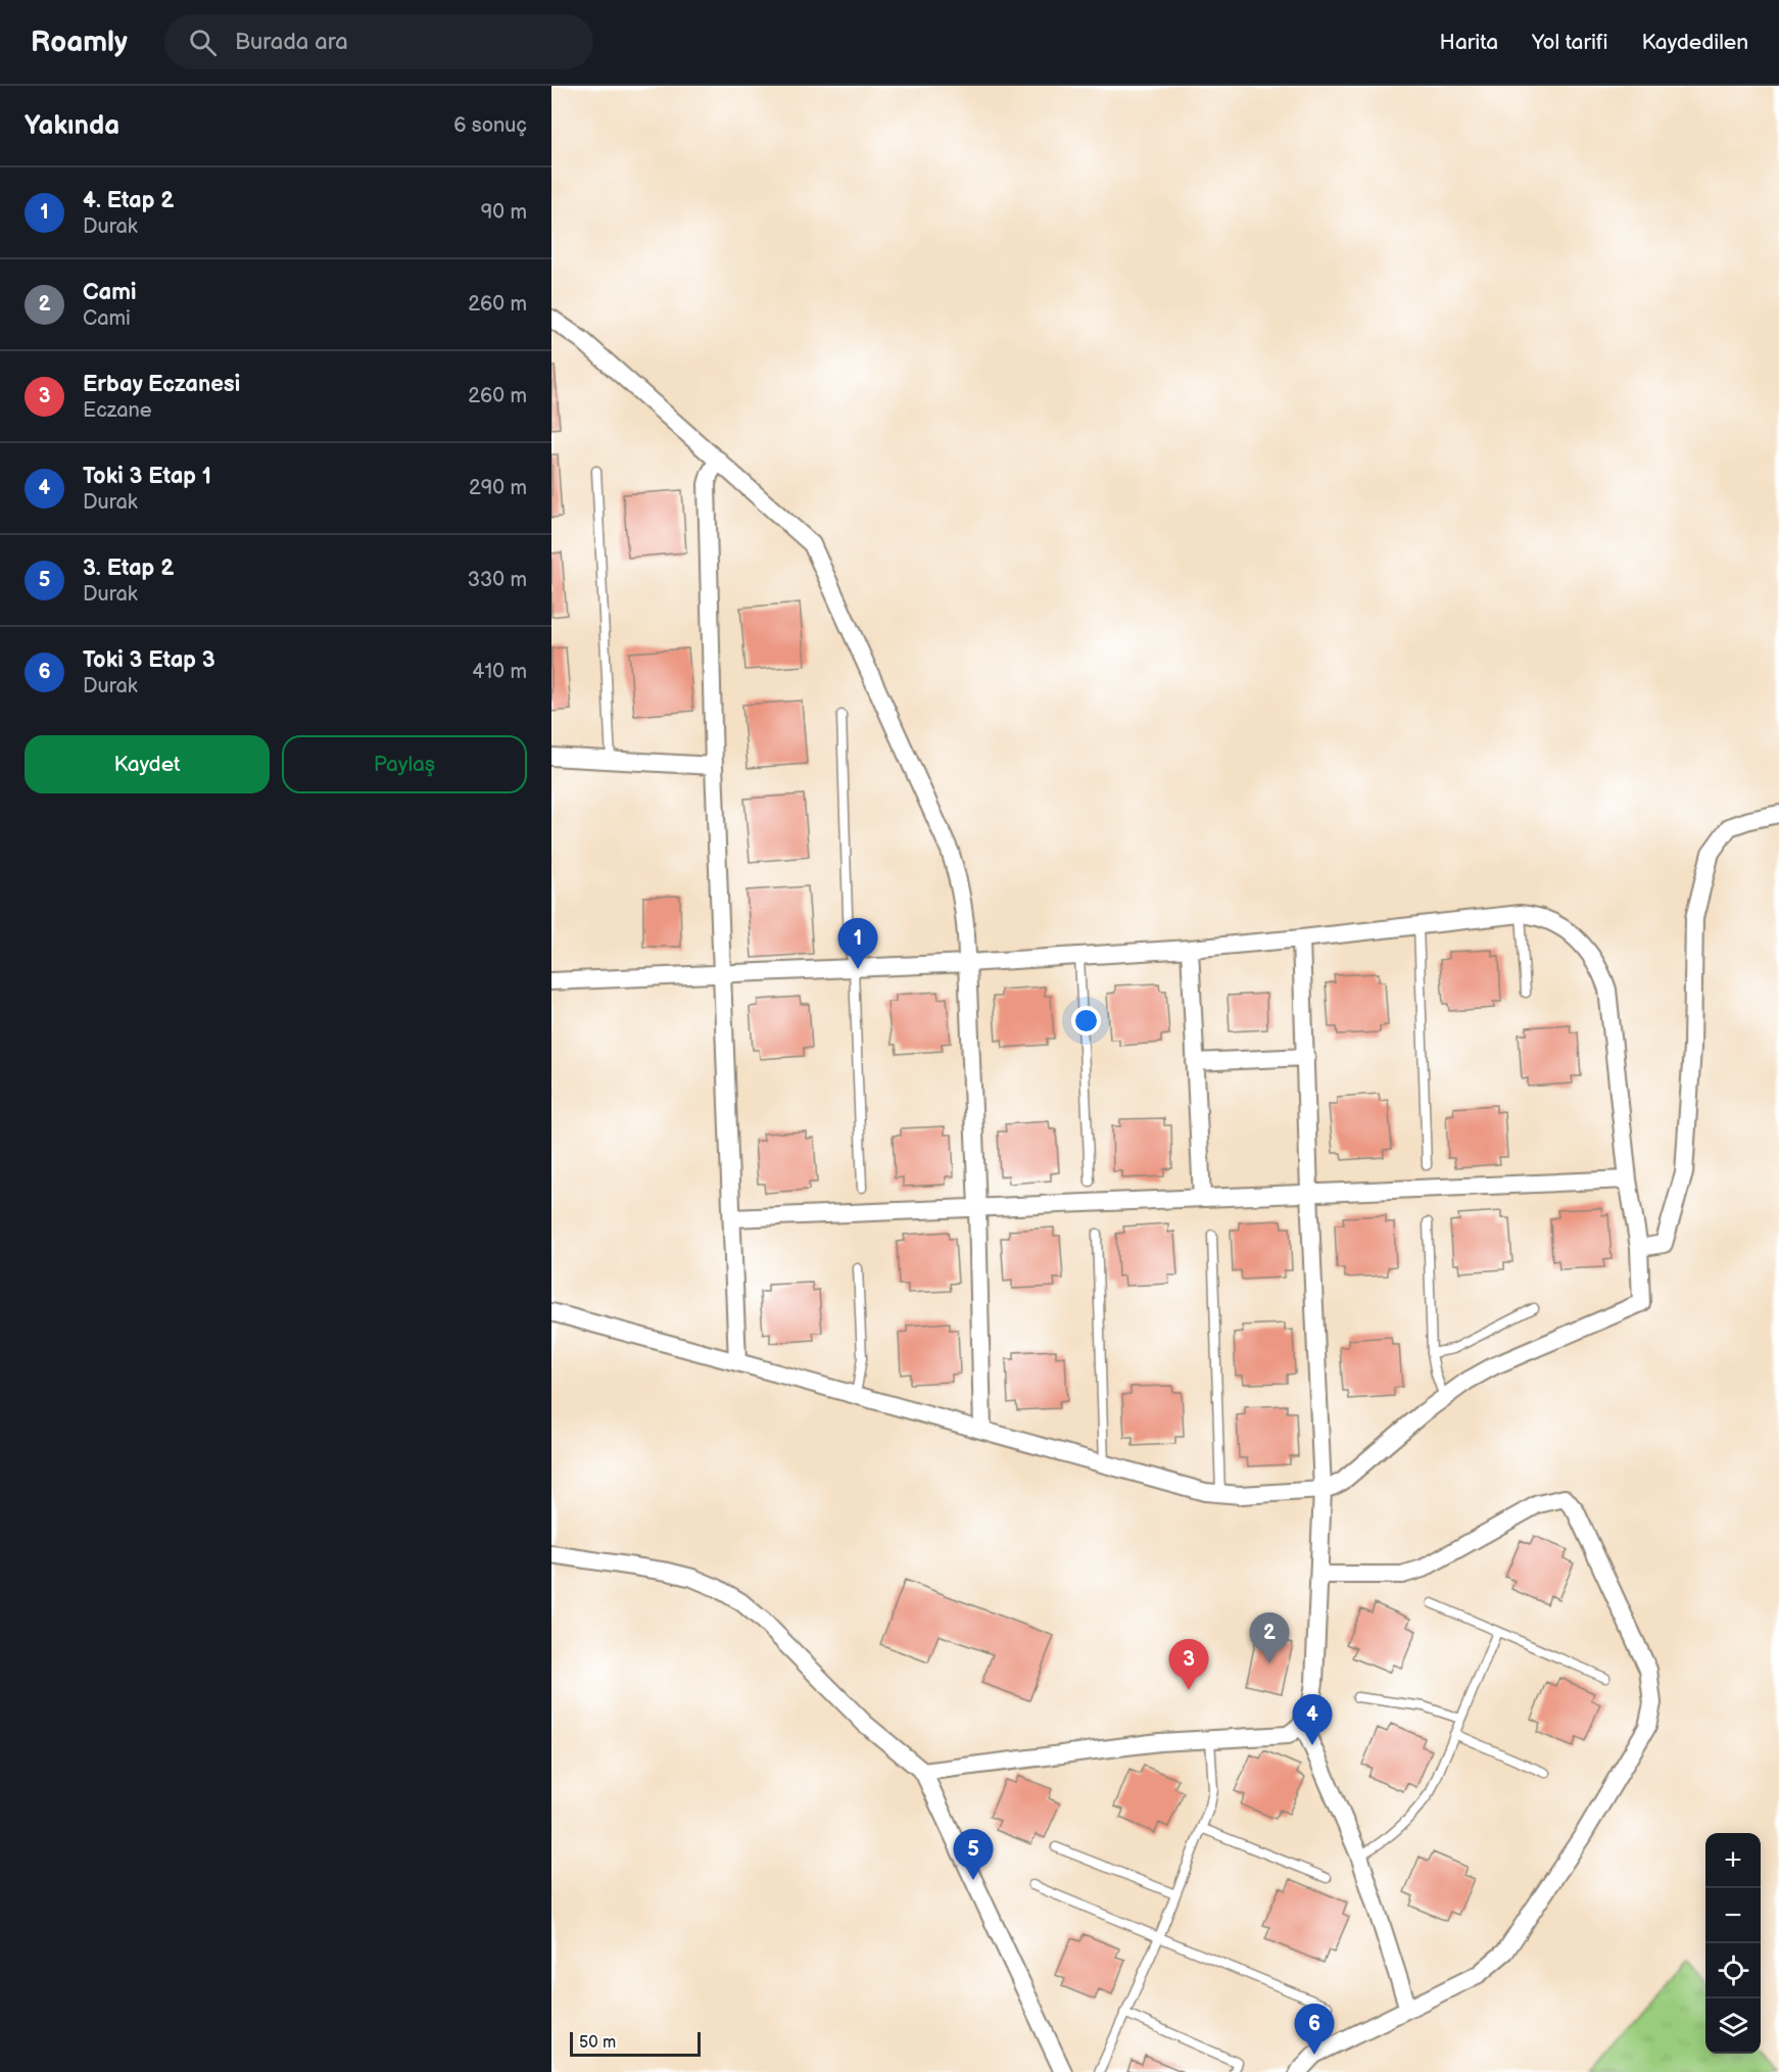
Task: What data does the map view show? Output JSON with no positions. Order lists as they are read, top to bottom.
{
  "scale_bar": "50 m",
  "page": {
    "header": "Roamly",
    "search": "Burada ara",
    "nav": ["Harita", "Yol tarifi", "Kaydedilen"],
    "heading": ["Yakında", "6 sonuç"],
    "list": [
      {
        "mark": "1",
        "name": "4. Etap 2",
        "note": "Durak",
        "value": "90 m"
      },
      {
        "mark": "2",
        "name": "Cami",
        "note": "Cami",
        "value": "260 m"
      },
      {
        "mark": "3",
        "name": "Erbay Eczanesi",
        "note": "Eczane",
        "value": "260 m"
      },
      {
        "mark": "4",
        "name": "Toki 3 Etap 1",
        "note": "Durak",
        "value": "290 m"
      },
      {
        "mark": "5",
        "name": "3. Etap 2",
        "note": "Durak",
        "value": "330 m"
      },
      {
        "mark": "6",
        "name": "Toki 3 Etap 3",
        "note": "Durak",
        "value": "410 m"
      }
    ],
    "buttons": ["Kaydet", "Paylaş"],
    "pins": [
      "1",
      "2",
      "3",
      "4",
      "5",
      "6"
    ],
    "map_buttons": ["+", "−"],
    "scale": "50 m"
  }
}
